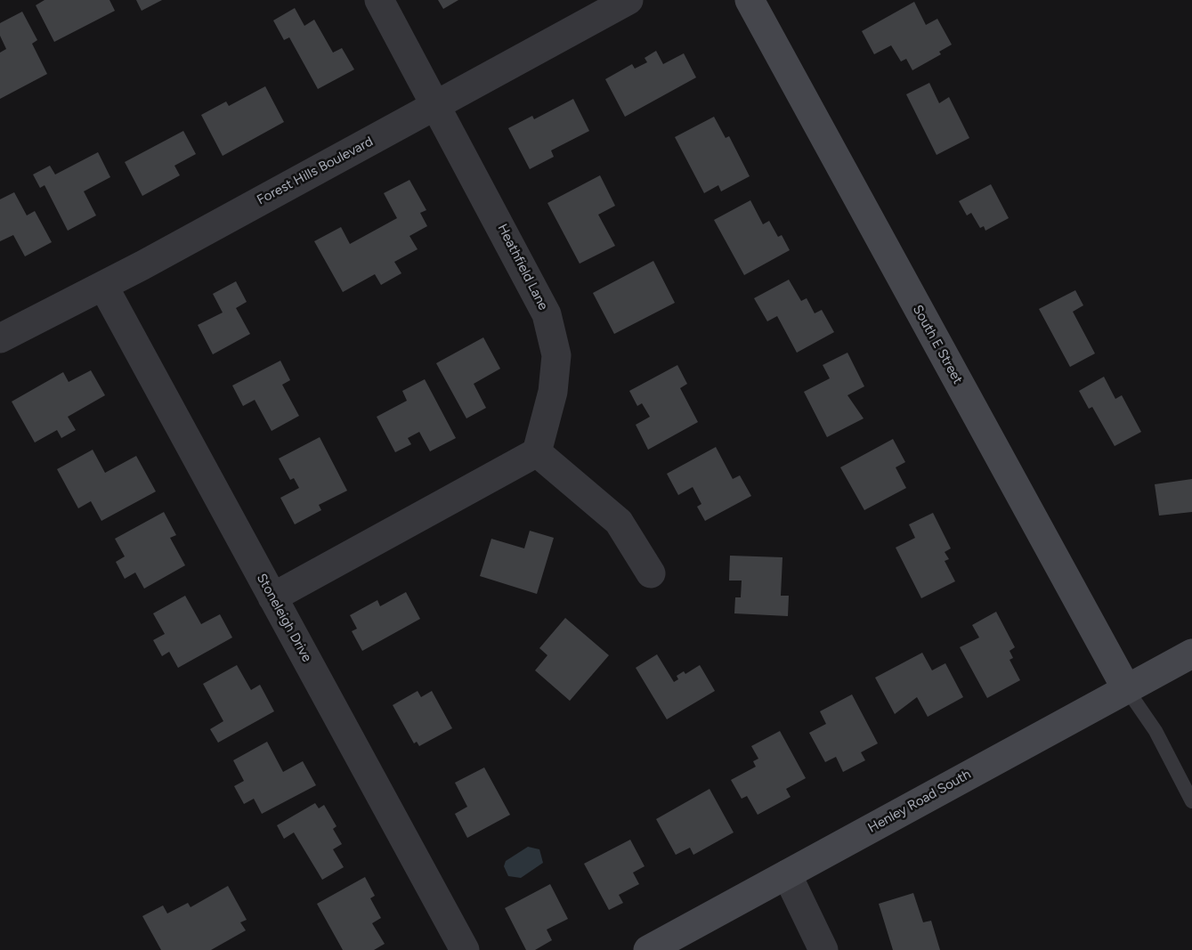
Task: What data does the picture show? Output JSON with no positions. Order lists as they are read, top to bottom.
{
  "streets": {
    "street": [
      "Forest Hills Boulevard",
      "Heathfield Lane",
      "South E Street",
      "Stoneleigh Drive",
      "Henley Road South"
    ]
  },
  "crossings": [
    ["Forest Hills Boulevard", "Heathfield Lane"],
    ["Forest Hills Boulevard", "Stoneleigh Drive"],
    ["South E Street", "Henley Road South"]
  ]
}
